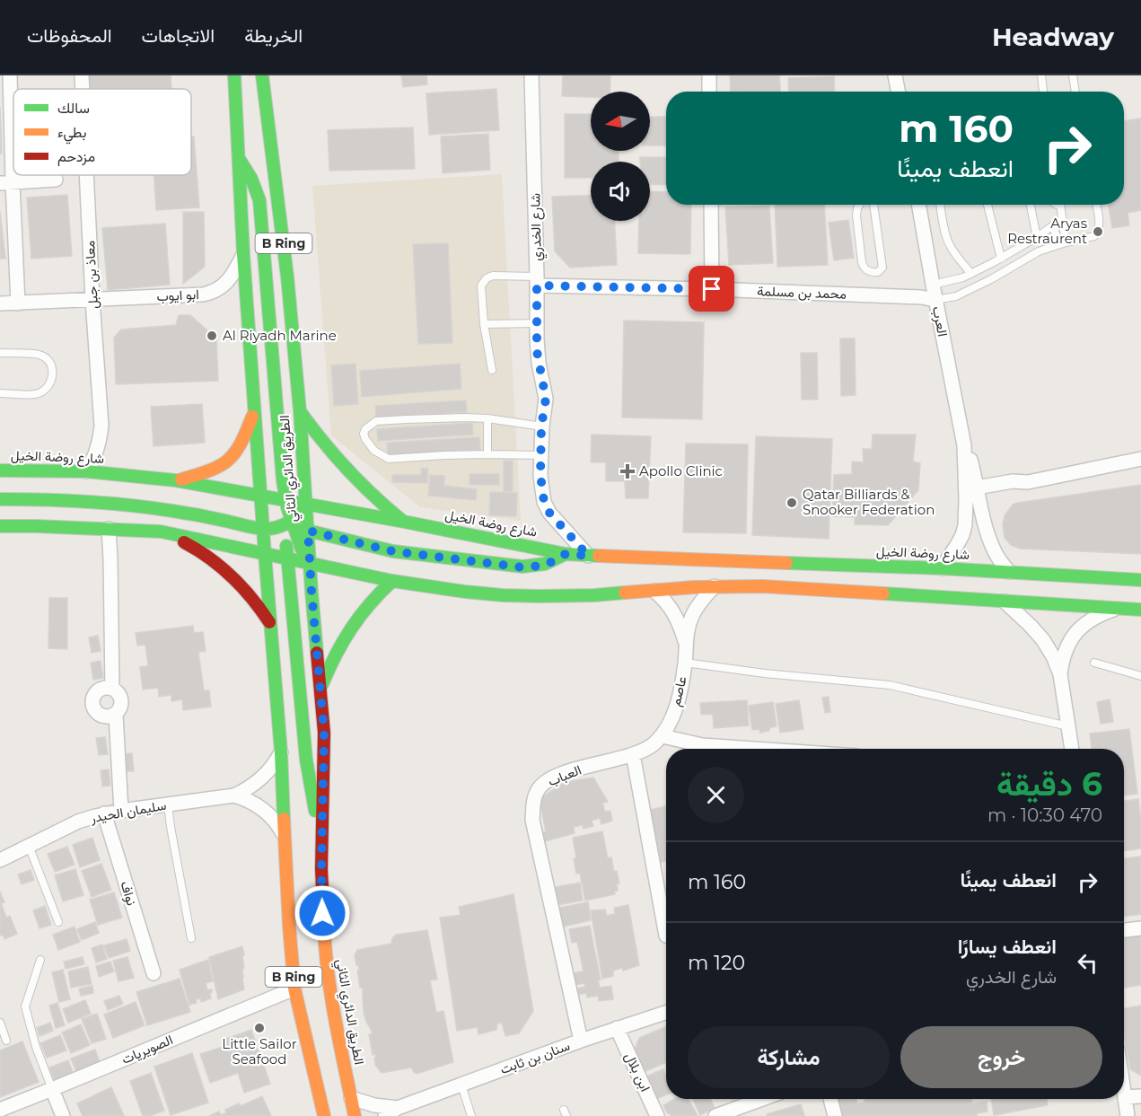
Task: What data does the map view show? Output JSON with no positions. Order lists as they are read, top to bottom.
{
  "streets": {
    "main road": ["B Ring", "شارع روضة الخيل", "الطريق الدائري الثاني"],
    "street": [
      "شارع الخدري",
      "معاذ بن جبل",
      "محمد بن مسلمة",
      "ابو ايوب",
      "العرب",
      "عاصم",
      "العباب",
      "سليمان الحيدر",
      "نواف",
      "الصويريات",
      "سنان بن ثابت",
      "ابن بلال"
    ]
  },
  "crossings": [
    ["شارع الخدري", "محمد بن مسلمة"],
    ["شارع الخدري", "شارع روضة الخيل"],
    ["B Ring", "ابو ايوب"],
    ["B Ring", "شارع روضة الخيل"],
    ["B Ring", "سليمان الحيدر"],
    ["B Ring", "الصويريات"],
    ["معاذ بن جبل", "ابو ايوب"],
    ["معاذ بن جبل", "شارع روضة الخيل"],
    ["محمد بن مسلمة", "العرب"],
    ["العرب", "شارع روضة الخيل"],
    ["شارع روضة الخيل", "الطريق الدائري الثاني"],
    ["الطريق الدائري الثاني", "سنان بن ثابت"],
    ["عاصم", "العباب"],
    ["العباب", "سنان بن ثابت"],
    ["سليمان الحيدر", "نواف"],
    ["سنان بن ثابت", "ابن بلال"]
  ],
  "places": {
    "other": [
      "Aryas Restraurent",
      "Al Riyadh Marine",
      "Qatar Billiards & Snooker Federation",
      "Little Sailor Seafood"
    ],
    "health": ["Apollo Clinic"]
  },
  "legend": ["سالك", "بطيء", "مزدحم"],
  "north": "left",
  "page": {
    "header": "Headway",
    "nav": ["الخريطة", "الاتجاهات", "المحفوظات"],
    "turn": ["160 m", "انعطف يمينًا"],
    "heading": ["6 دقيقة", "470 m · 10:30"],
    "list": [
      {
        "name": "انعطف يمينًا",
        "value": "160 m"
      },
      {
        "name": "انعطف يسارًا",
        "note": "شارع الخدري",
        "value": "120 m"
      }
    ],
    "buttons": ["خروج", "مشاركة"]
  }
}
